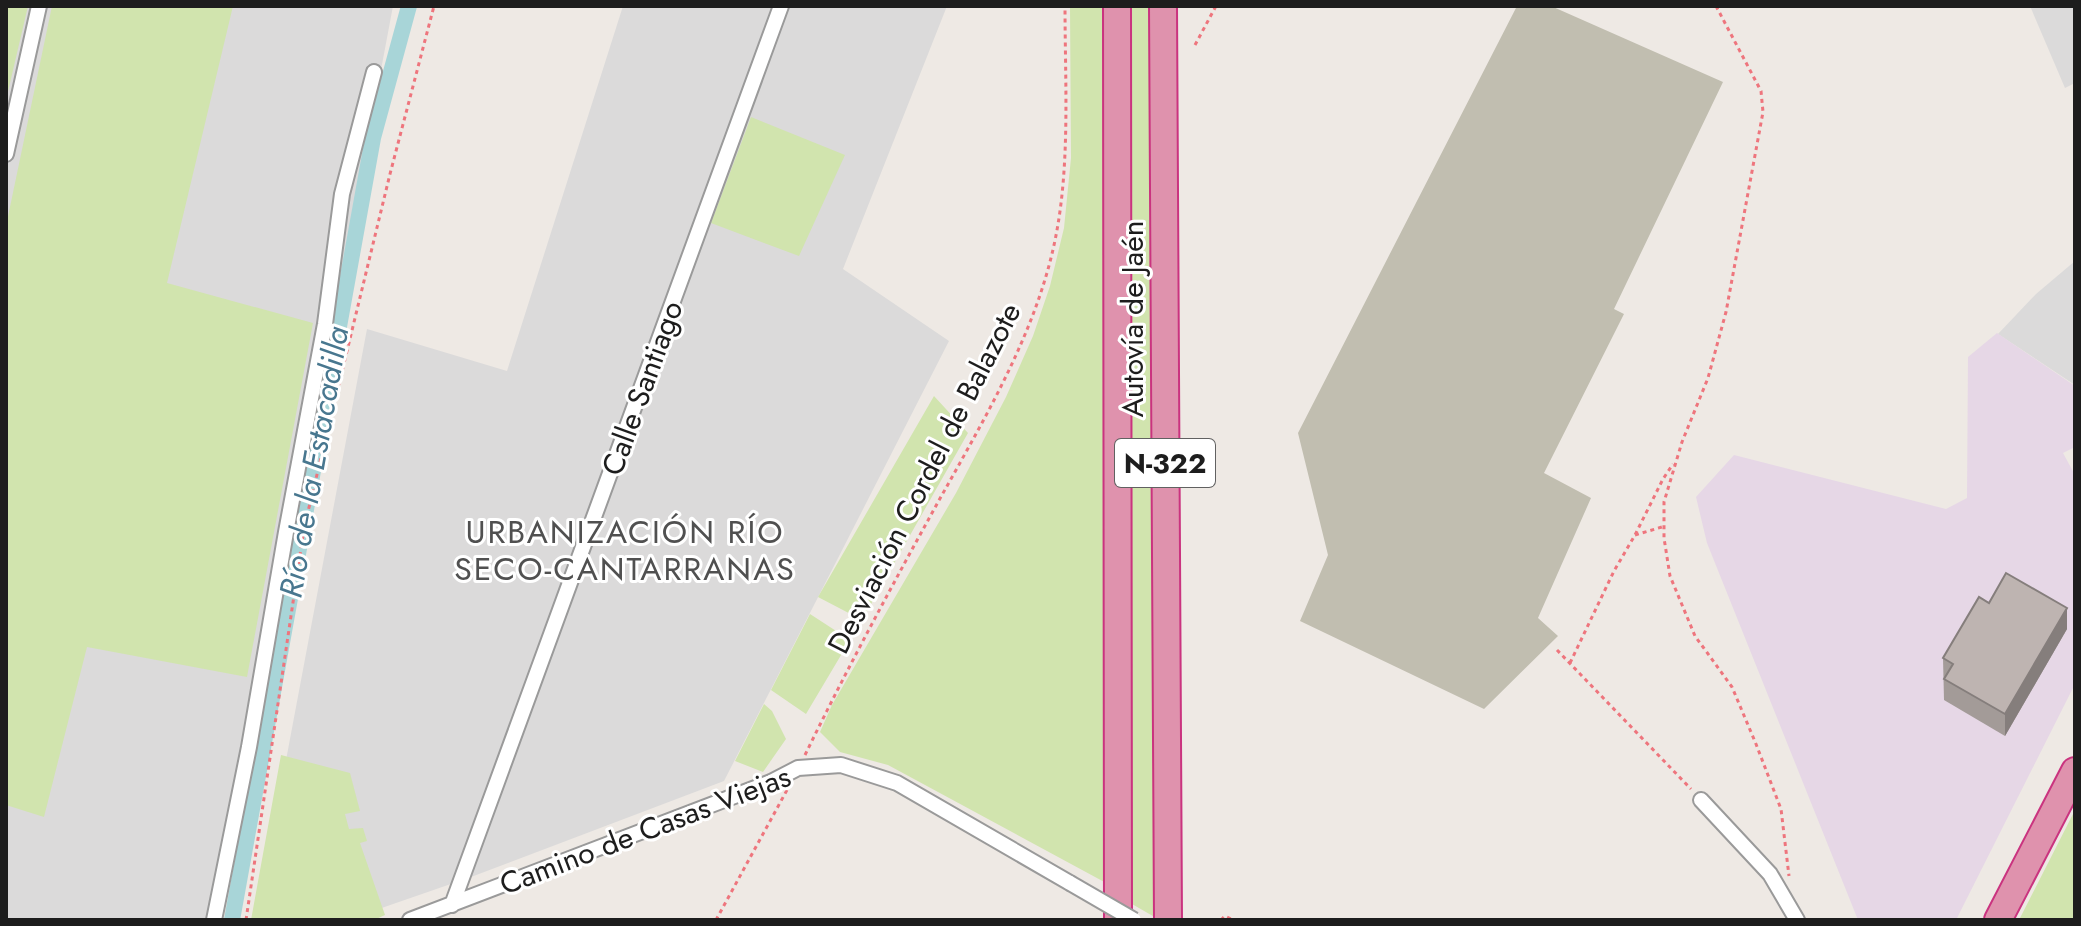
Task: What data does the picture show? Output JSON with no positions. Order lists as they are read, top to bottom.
{
  "streets": {
    "highway": ["Autovía de Jaén", "N-322"],
    "street": ["Calle Santiago", "Camino de Casas Viejas"],
    "path": ["Desviación Cordel de Balazote"]
  },
  "crossings": [
    ["Calle Santiago", "Camino de Casas Viejas"],
    ["Desviación Cordel de Balazote", "Camino de Casas Viejas"]
  ],
  "districts": ["URBANIZACIÓN RÍO SECO-CANTARRANAS"],
  "water": ["Río de la Estacadilla"]
}
